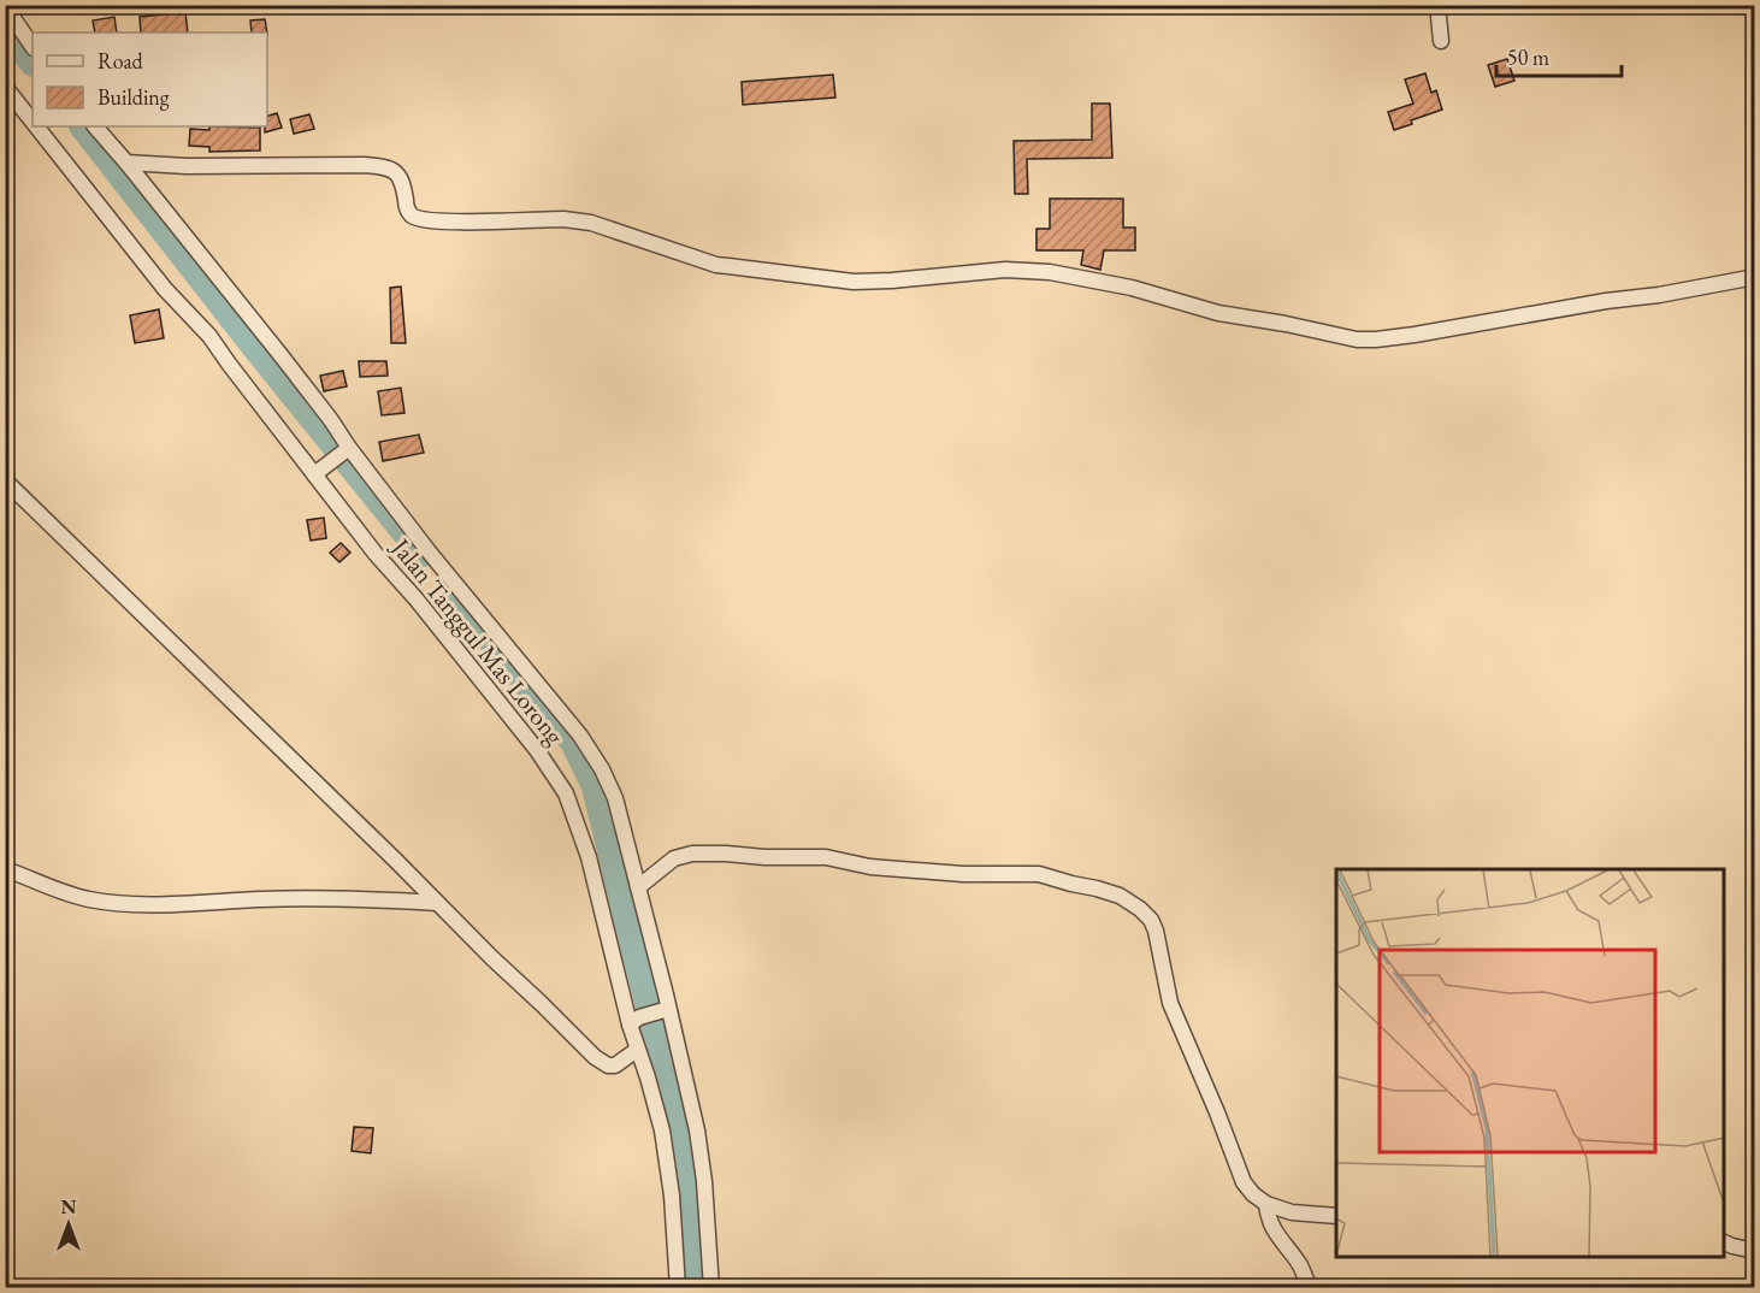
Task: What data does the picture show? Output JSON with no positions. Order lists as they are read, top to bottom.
{
  "streets": {
    "street": ["Jalan Tanggul Mas Lorong"]
  },
  "legend": ["Road", "Building"],
  "scale_bar": "50 m",
  "north": "top"
}
